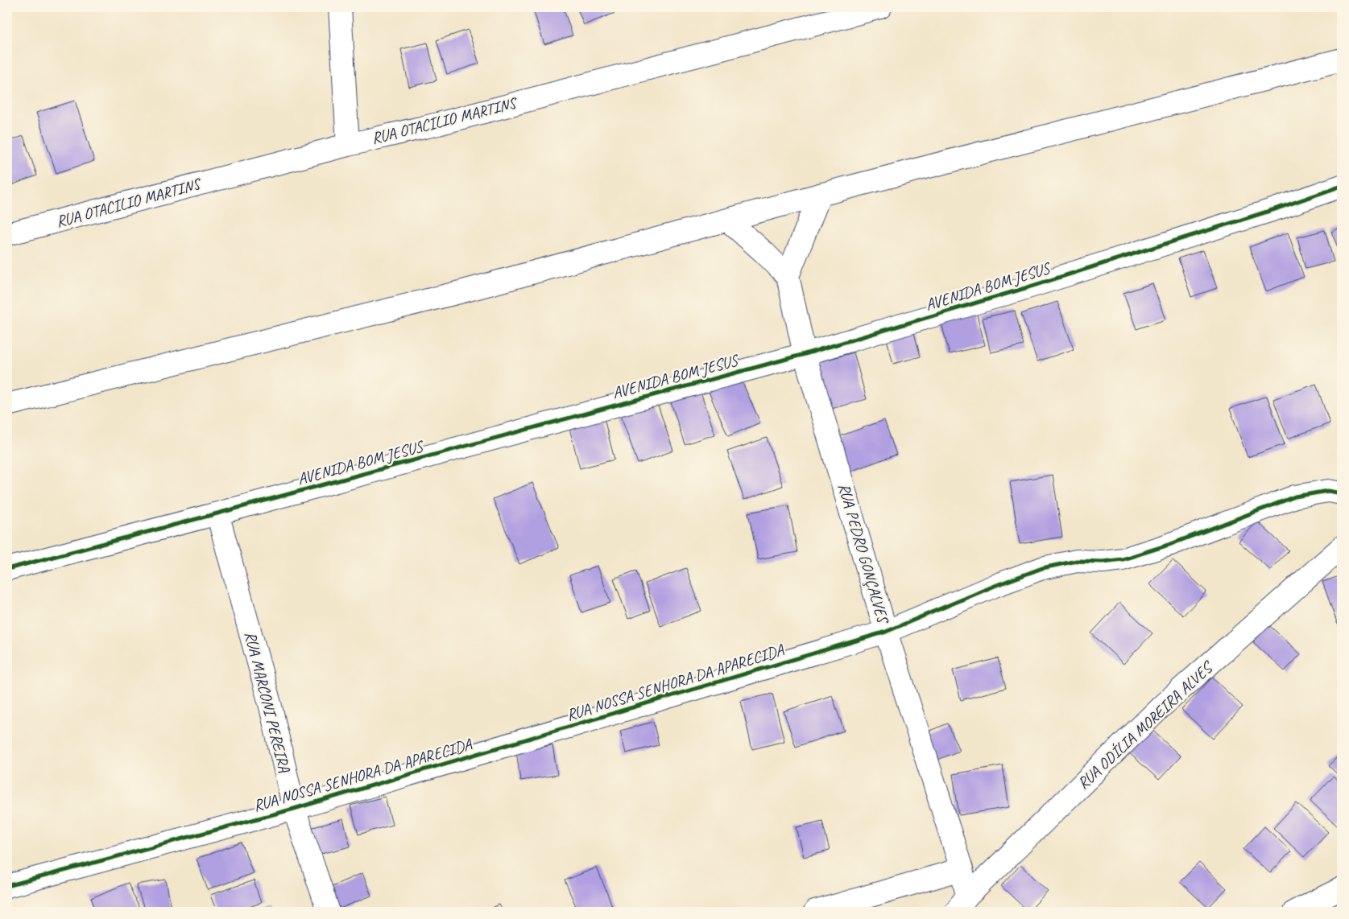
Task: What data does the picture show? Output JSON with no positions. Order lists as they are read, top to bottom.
{
  "streets": {
    "main road": [
      "RUA OTACILIO MARTINS",
      "AVENIDA BOM JESUS",
      "RUA PEDRO GONÇALVES",
      "RUA NOSSA SENHORA DA APARECIDA",
      "RUA MARCONI PEREIRA",
      "RUA ODÍLIA MOREIRA ALVES"
    ]
  },
  "crossings": [
    ["AVENIDA BOM JESUS", "RUA PEDRO GONÇALVES"],
    ["AVENIDA BOM JESUS", "RUA MARCONI PEREIRA"],
    ["RUA PEDRO GONÇALVES", "RUA NOSSA SENHORA DA APARECIDA"],
    ["RUA PEDRO GONÇALVES", "RUA ODÍLIA MOREIRA ALVES"],
    ["RUA NOSSA SENHORA DA APARECIDA", "RUA MARCONI PEREIRA"]
  ]
}
